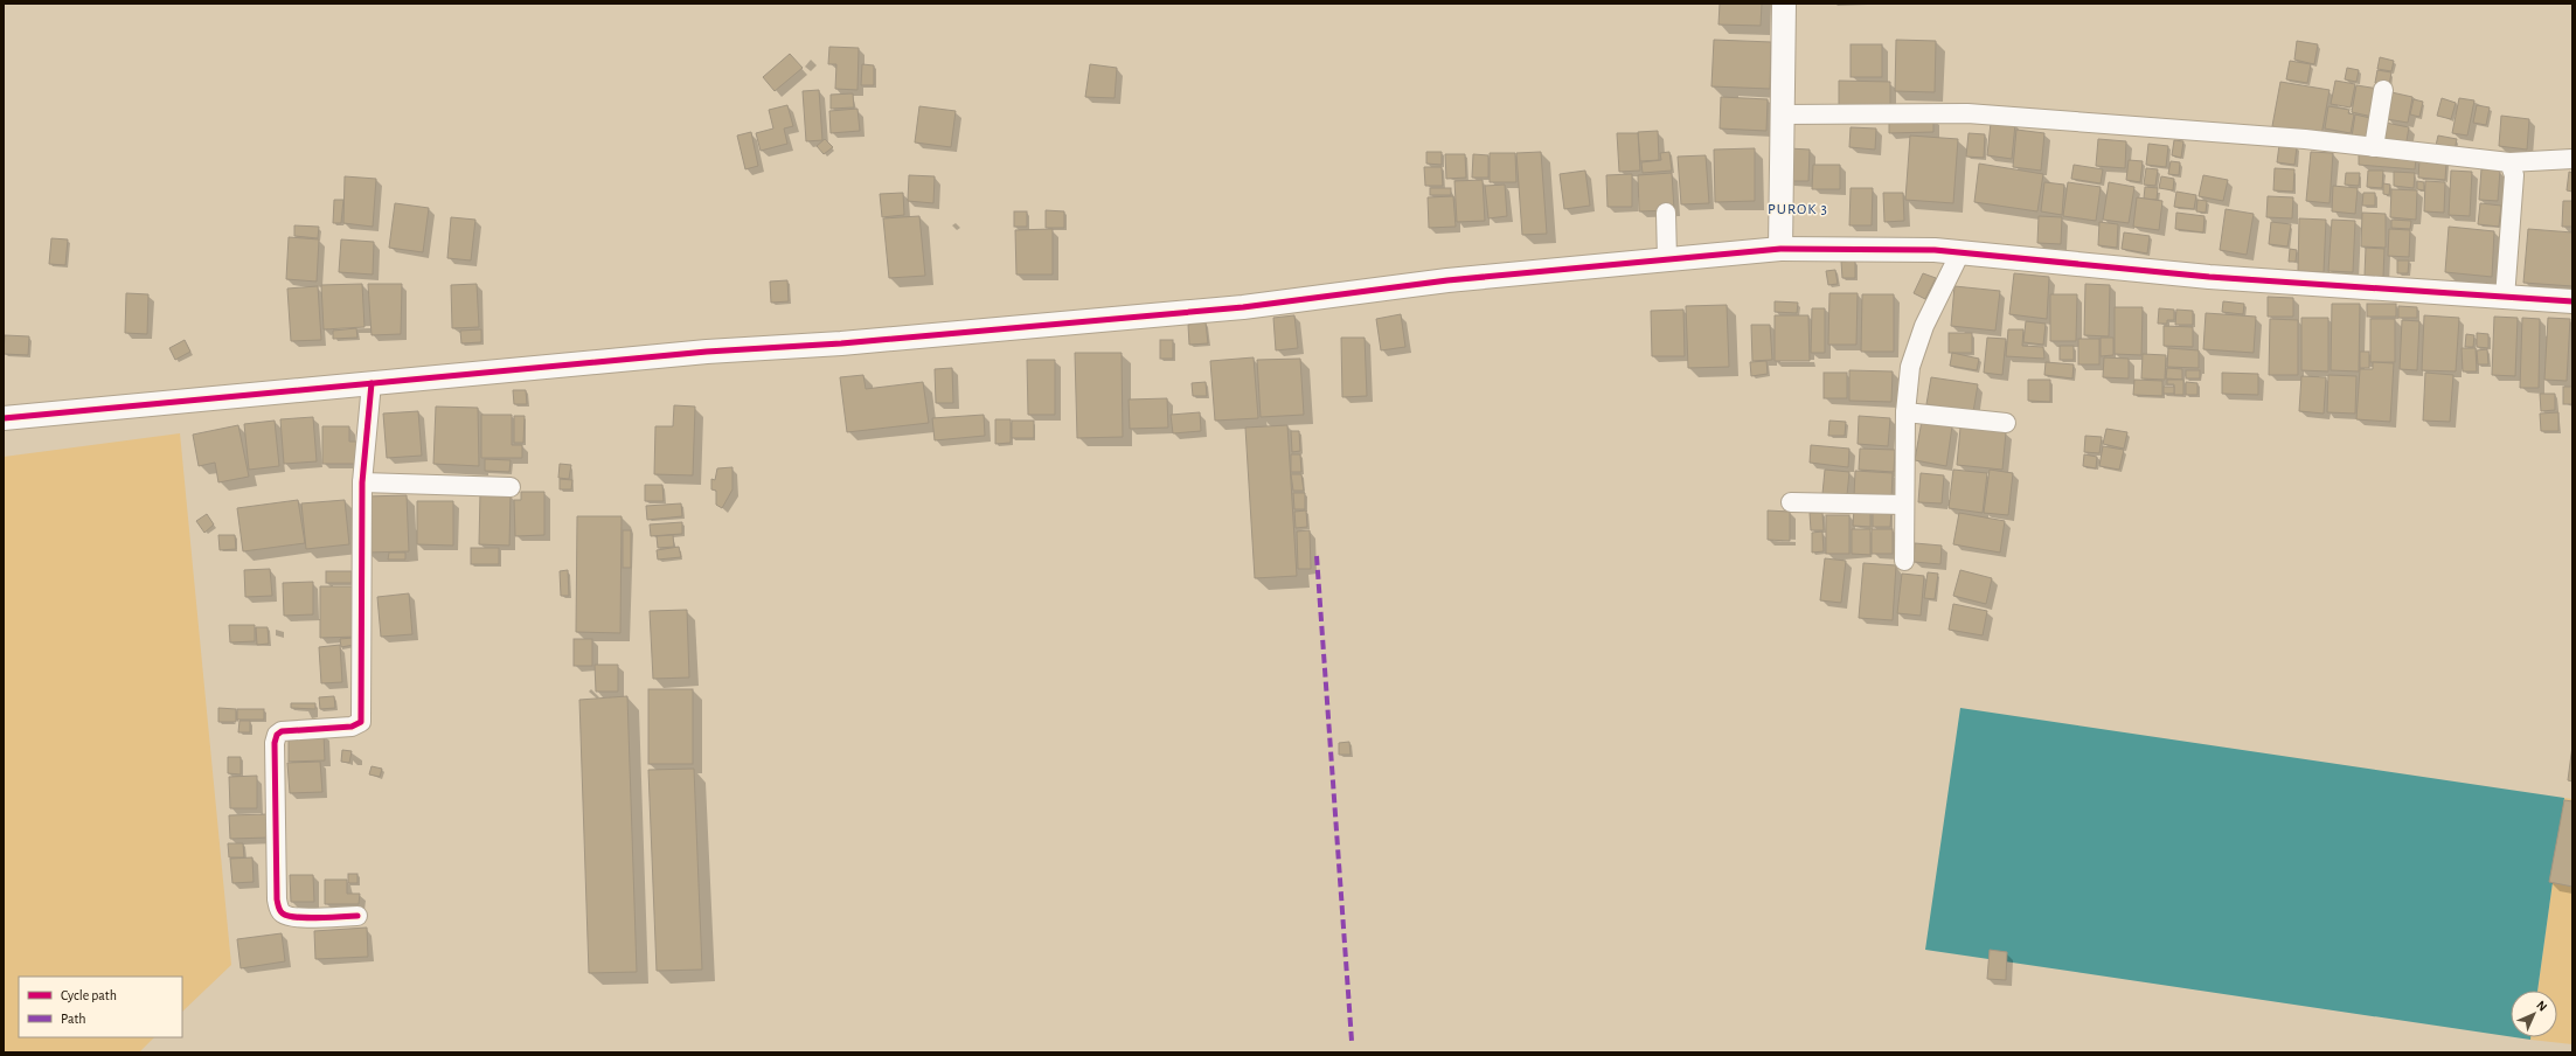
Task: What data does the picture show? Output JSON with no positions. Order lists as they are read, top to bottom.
{
  "districts": ["PUROK 3"],
  "legend": ["Cycle path", "Path"],
  "north": "top right"
}
